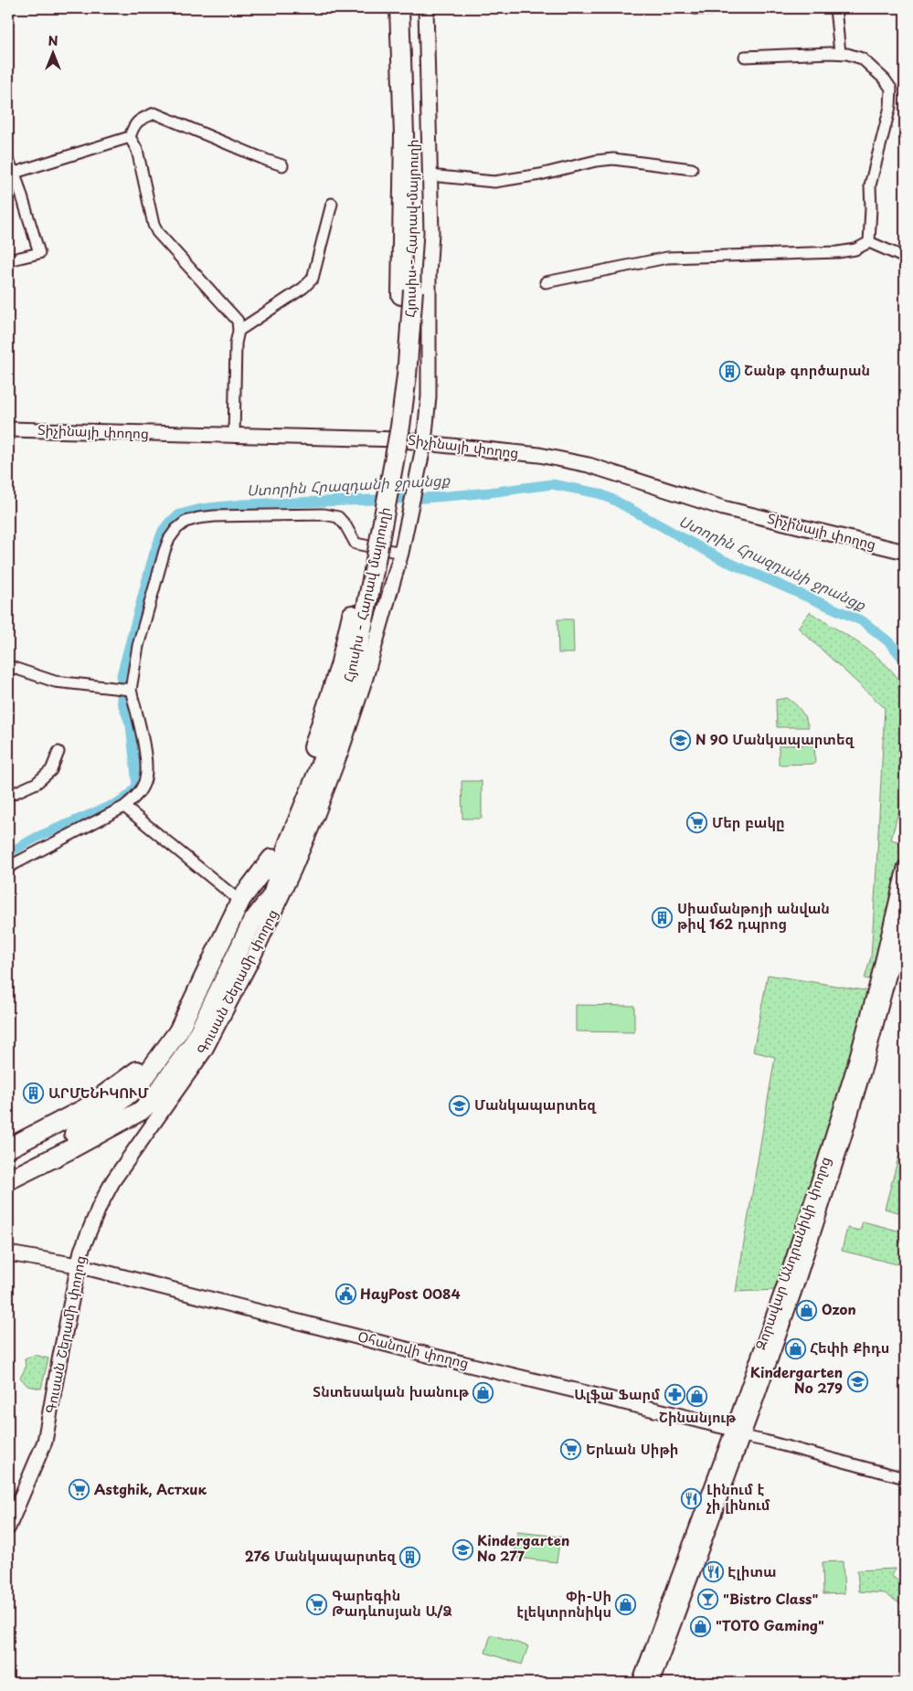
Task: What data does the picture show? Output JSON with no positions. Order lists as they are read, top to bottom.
{
  "streets": {
    "highway": ["Հյուսիս - Հարավ մայրուղի"],
    "main road": [
      "Տիչինայի փողոց",
      "Գուսան Շերամի փողոց",
      "Զորավար Անդրանիկի փողոց",
      "Օհանովի փողոց"
    ]
  },
  "crossings": [
    ["Հյուսիս - Հարավ մայրուղի", "Գուսան Շերամի փողոց"],
    ["Տիչինայի փողոց", "Գուսան Շերամի փողոց"],
    ["Գուսան Շերամի փողոց", "Օհանովի փողոց"],
    ["Զորավար Անդրանիկի փողոց", "Օհանովի փողոց"]
  ],
  "water": ["Ստորին Հրազդանի ջրանցք"],
  "places": {
    "building": [
      "Շանթ գործարան",
      "Սիամանթոյի անվան թիվ 162 դպրոց",
      "ԱՐՄԵՆԻԿՈՒՄ",
      "276 Մանկապարտեզ"
    ],
    "school or university": [
      "N 90 Մանկապարտեզ",
      "Մանկապարտեզ",
      "Kindergarten No 279",
      "Kindergarten No 277"
    ],
    "supermarket": [
      "Մեր բակը",
      "Երևան Սիթի",
      "Astghik, Астхик",
      "Գարեգին Թադևոսյան Ա/Ձ"
    ],
    "public building": ["HayPost 0084"],
    "shop": [
      "Ozon",
      "Հեփի Քիդս",
      "Տնտեսական խանութ",
      "Շինանյութ",
      "Փի-Սի էլեկտրոնիկս",
      "\"TOTO Gaming\""
    ],
    "pharmacy": ["Ալֆա Ֆարմ"],
    "restaurant": ["Լինում է չի լինում", "Էլիտա"],
    "bar": ["\"Bistro Class\""]
  },
  "north": "top"
}
